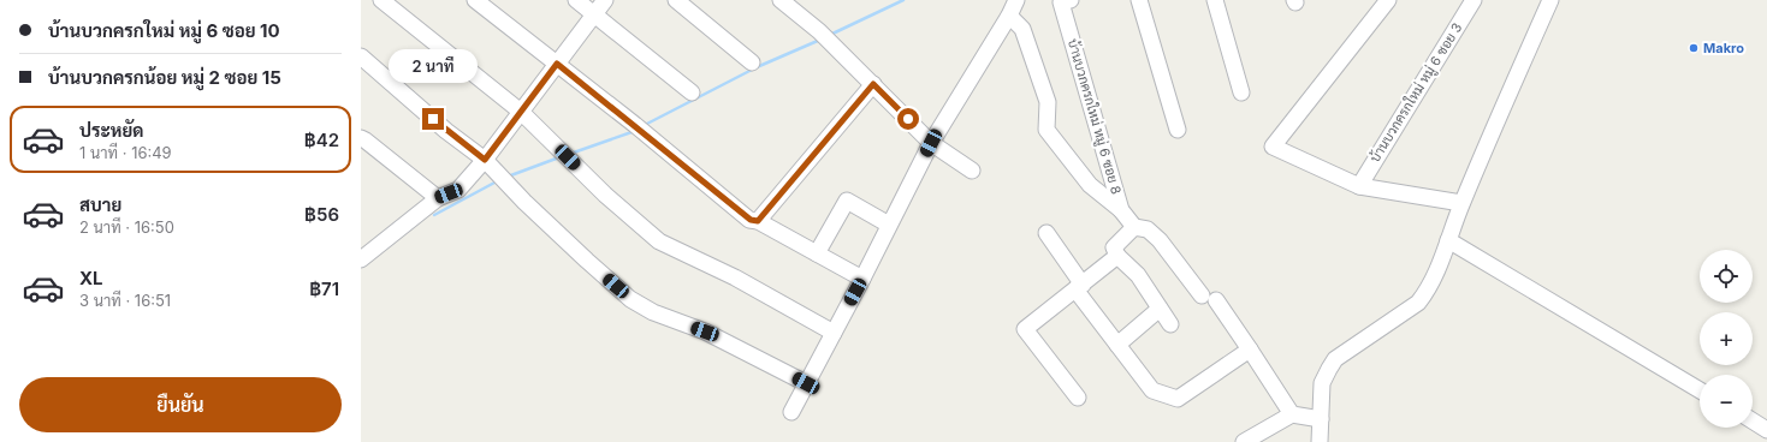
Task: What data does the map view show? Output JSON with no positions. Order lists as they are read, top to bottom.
{
  "streets": {
    "street": ["บ้านบวกครกใหม่ หมู่ 6 ซอย 3", "บ้านบวกครกใหม่ หมู่ 6 ซอย 8"]
  },
  "places": ["Makro"],
  "page": {
    "banner": ["บ้านบวกครกใหม่ หมู่ 6 ซอย 10", "บ้านบวกครกน้อย หมู่ 2 ซอย 15"],
    "bubble": "2 นาที",
    "list": [
      {
        "name": "ประหยัด",
        "note": "1 นาที · 16:49",
        "value": "฿42"
      },
      {
        "name": "สบาย",
        "note": "2 นาที · 16:50",
        "value": "฿56"
      },
      {
        "name": "XL",
        "note": "3 นาที · 16:51",
        "value": "฿71"
      }
    ],
    "map_buttons": ["+", "−"],
    "buttons": "ยืนยัน"
  }
}
